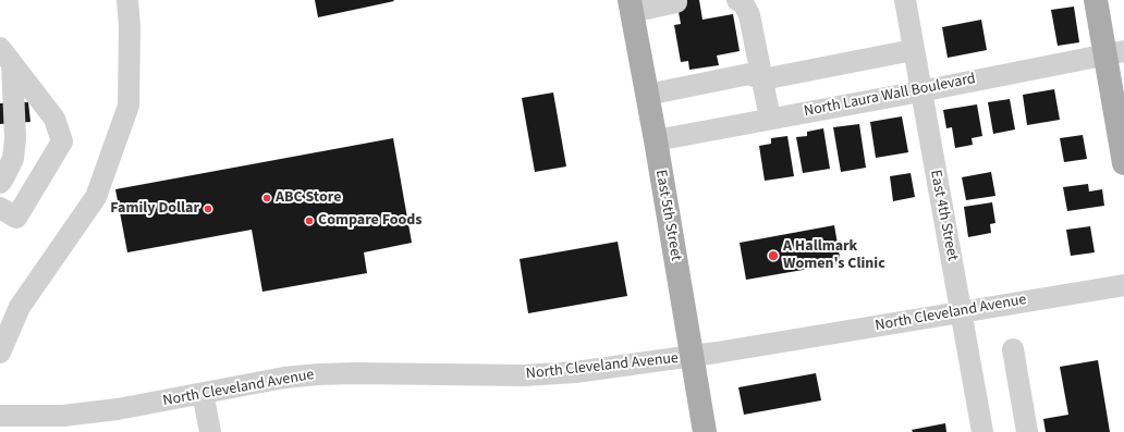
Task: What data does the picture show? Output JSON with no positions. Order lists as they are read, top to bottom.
{
  "streets": {
    "main road": ["East 5th Street"],
    "street": ["North Laura Wall Boulevard", "East 4th Street", "North Cleveland Avenue"]
  },
  "crossings": [
    ["North Laura Wall Boulevard", "East 5th Street"],
    ["North Laura Wall Boulevard", "East 4th Street"],
    ["East 5th Street", "North Cleveland Avenue"],
    ["East 4th Street", "North Cleveland Avenue"]
  ],
  "places": [
    "ABC Store",
    "Family Dollar",
    "Compare Foods",
    "A Hallmark Women's Clinic"
  ]
}
